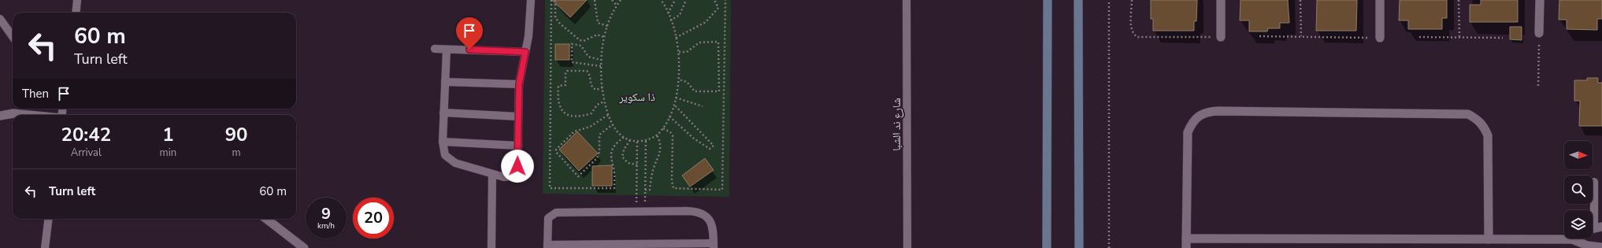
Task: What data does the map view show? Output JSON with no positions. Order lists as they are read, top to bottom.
{
  "streets": {
    "lane": ["شارع ند الشبا"]
  },
  "parks": ["ذا سكوير"],
  "north": "right",
  "page": {
    "turn": ["60 m", "Turn left"],
    "then": "Then",
    "eta": [
      "20:42",
      "Arrival",
      "1",
      "min",
      "90",
      "m"
    ],
    "list": [
      {
        "name": "Turn left",
        "value": "60 m"
      }
    ],
    "speed": "9 km/h",
    "limit": "20"
  }
}
